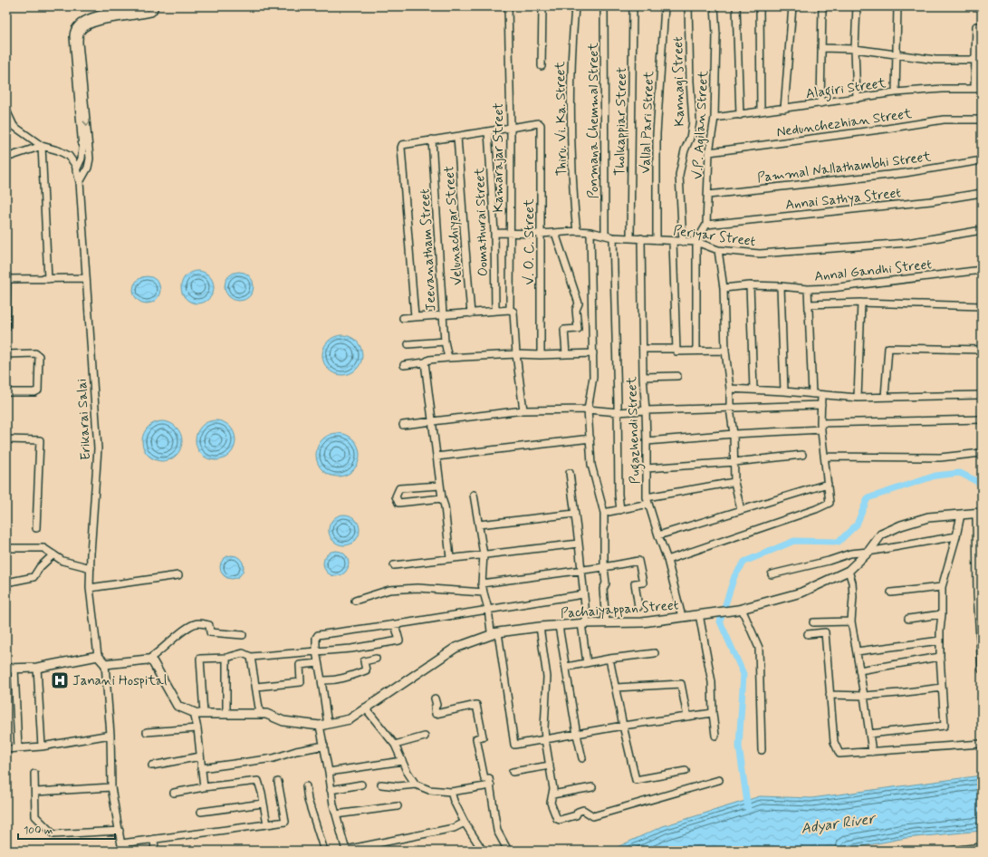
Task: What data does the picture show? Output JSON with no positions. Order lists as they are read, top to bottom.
{
  "streets": {
    "main road": ["Pachaiyappan Street"],
    "street": [
      "Kannagi Street",
      "Alagiri Street",
      "Thiru. Vi. Ka. Street",
      "Ponmana Chemmal Street",
      "Tholkappiar Street",
      "Vallal Pari Street",
      "Nedunchezhian Street",
      "V.P. Agilan Street",
      "Kamarajar Street",
      "Pammal Nallathambhi Street",
      "Annai Sathya Street",
      "Oomathurai Street",
      "Velunachiyar Street",
      "Periyar Street",
      "V. O. C. Street",
      "Jeevanatham Street",
      "Annal Gandhi Street",
      "Erikarai Salai",
      "Pugazhendi Street"
    ]
  },
  "crossings": [
    ["Kannagi Street", "Periyar Street"],
    ["Alagiri Street", "V.P. Agilan Street"],
    ["Thiru. Vi. Ka. Street", "Periyar Street"],
    ["Ponmana Chemmal Street", "Periyar Street"],
    ["Tholkappiar Street", "Periyar Street"],
    ["Vallal Pari Street", "Periyar Street"],
    ["Nedunchezhian Street", "V.P. Agilan Street"],
    ["V.P. Agilan Street", "Pammal Nallathambhi Street"],
    ["V.P. Agilan Street", "Annai Sathya Street"],
    ["V.P. Agilan Street", "Periyar Street"],
    ["Kamarajar Street", "Periyar Street"],
    ["Kamarajar Street", "V. O. C. Street"],
    ["Oomathurai Street", "Periyar Street"],
    ["Periyar Street", "V. O. C. Street"],
    ["Periyar Street", "Pugazhendi Street"],
    ["Pugazhendi Street", "Pachaiyappan Street"]
  ],
  "water": ["Adyar River"],
  "places": {
    "hospital": ["Janani Hospital"]
  },
  "scale_bar": "100 m"
}
